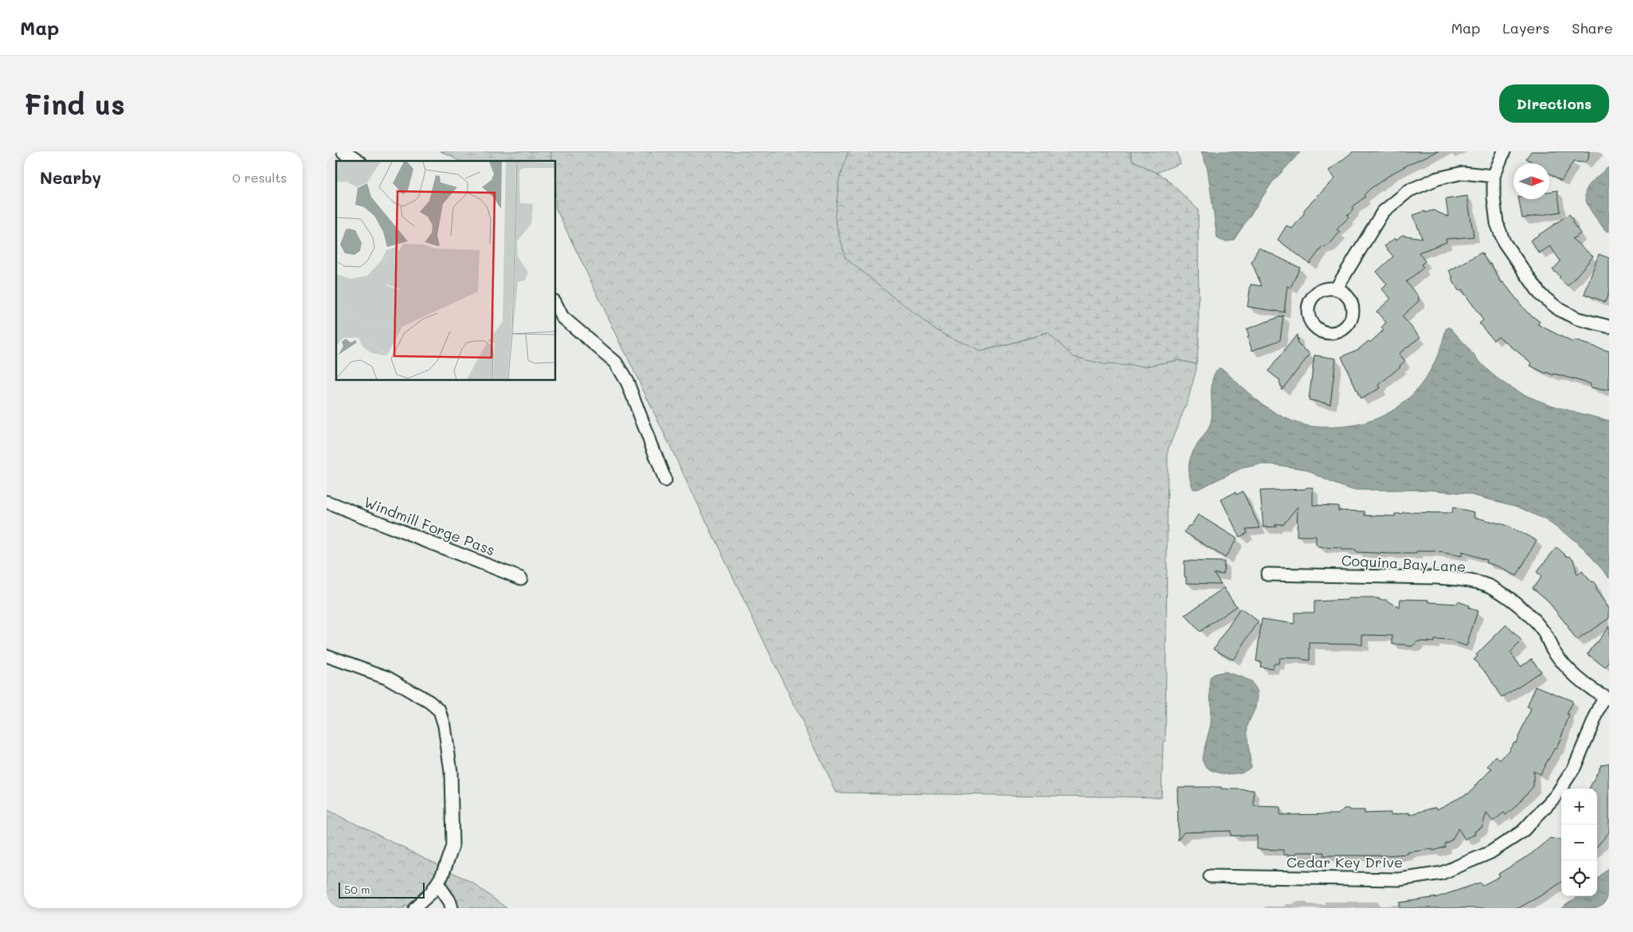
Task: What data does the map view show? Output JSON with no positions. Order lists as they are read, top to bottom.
{
  "streets": {
    "street": ["Windmill Forge Pass", "Coquina Bay Lane", "Cedar Key Drive"]
  },
  "crossings": [
    ["Coquina Bay Lane", "Cedar Key Drive"]
  ],
  "scale_bar": "50 m",
  "north": "right",
  "page": {
    "header": "Map",
    "nav": ["Map", "Layers", "Share"],
    "buttons": "Directions",
    "title": "Find us",
    "heading": ["Nearby", "0 results"],
    "map_buttons": ["+", "−"],
    "scale": "50 m"
  }
}
